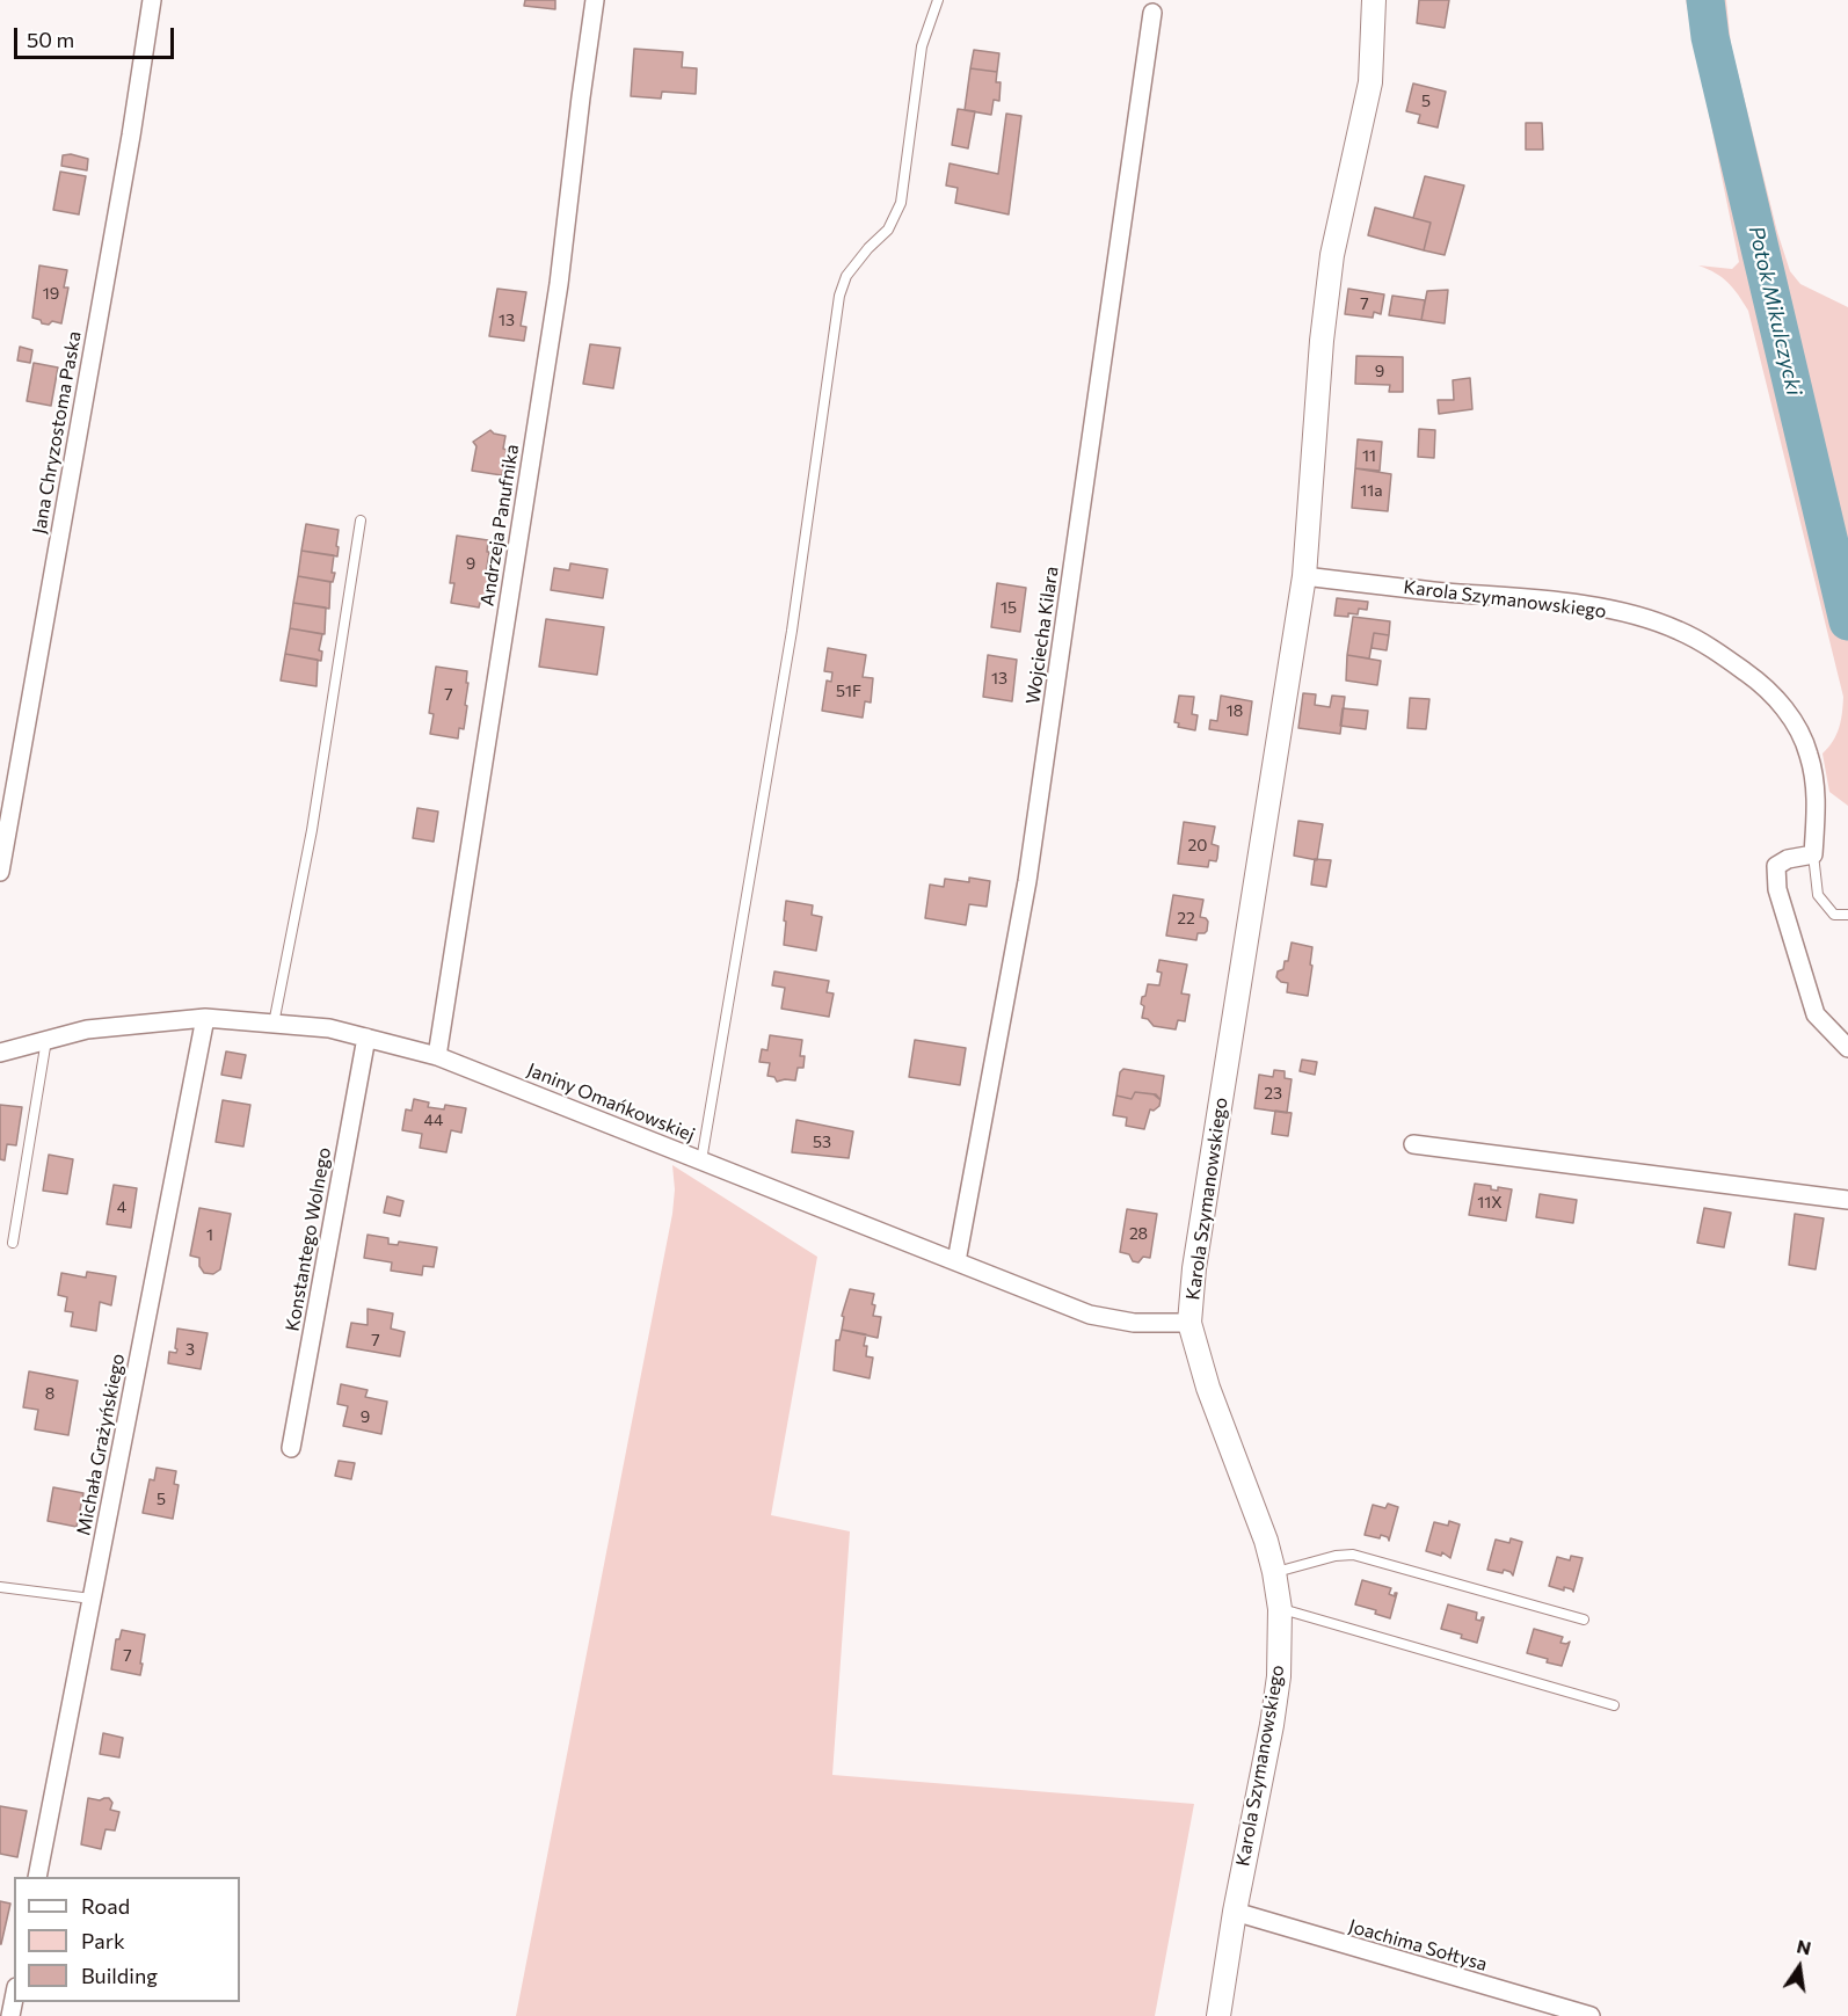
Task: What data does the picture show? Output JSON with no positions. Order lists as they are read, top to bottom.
{
  "streets": {
    "street": [
      "Jana Chryzostoma Paska",
      "Andrzeja Panufnika",
      "Karola Szymanowskiego",
      "Wojciecha Kilara",
      "Janiny Omańkowskiej",
      "Konstantego Wolnego",
      "Michała Grażyńskiego",
      "Joachima Sołtysa"
    ]
  },
  "crossings": [
    ["Andrzeja Panufnika", "Janiny Omańkowskiej"],
    ["Karola Szymanowskiego", "Janiny Omańkowskiej"],
    ["Karola Szymanowskiego", "Joachima Sołtysa"],
    ["Wojciecha Kilara", "Janiny Omańkowskiej"],
    ["Janiny Omańkowskiej", "Konstantego Wolnego"],
    ["Janiny Omańkowskiej", "Michała Grażyńskiego"]
  ],
  "water": ["Potok Mikulczycki"],
  "house_numbers": [
    "5",
    "19",
    "7",
    "13",
    "9",
    "11",
    "11a",
    "9",
    "15",
    "13",
    "51F",
    "7",
    "18",
    "20",
    "22",
    "23",
    "44",
    "53",
    "11X",
    "4",
    "28",
    "1",
    "7",
    "3",
    "8",
    "9",
    "5",
    "7"
  ],
  "legend": ["Road", "Park", "Building"],
  "scale_bar": "50 m",
  "north": "top"
}
